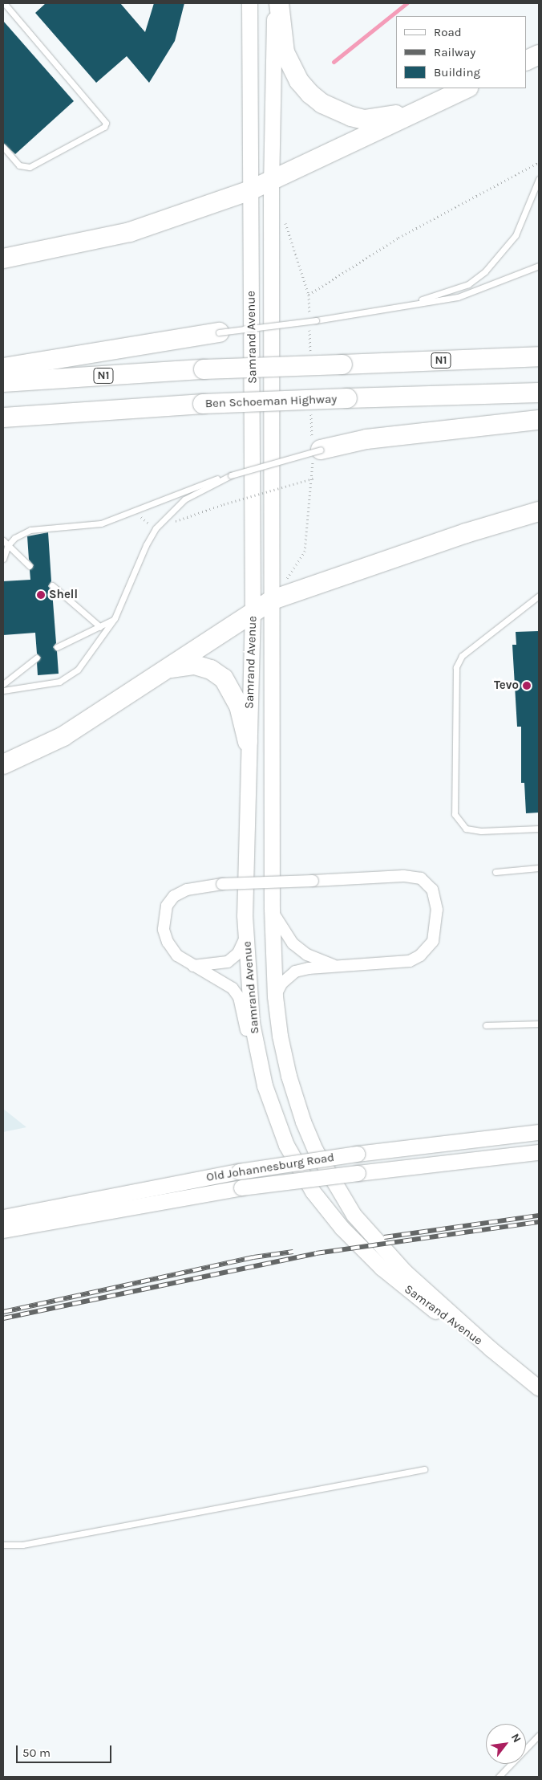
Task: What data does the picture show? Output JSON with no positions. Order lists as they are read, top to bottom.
{
  "streets": {
    "highway": ["N1", "Ben Schoeman Highway"],
    "main road": ["Samrand Avenue", "Old Johannesburg Road"]
  },
  "places": ["Shell", "Tevo"],
  "legend": ["Road", "Railway", "Building"],
  "scale_bar": "50 m",
  "north": "top right"
}
